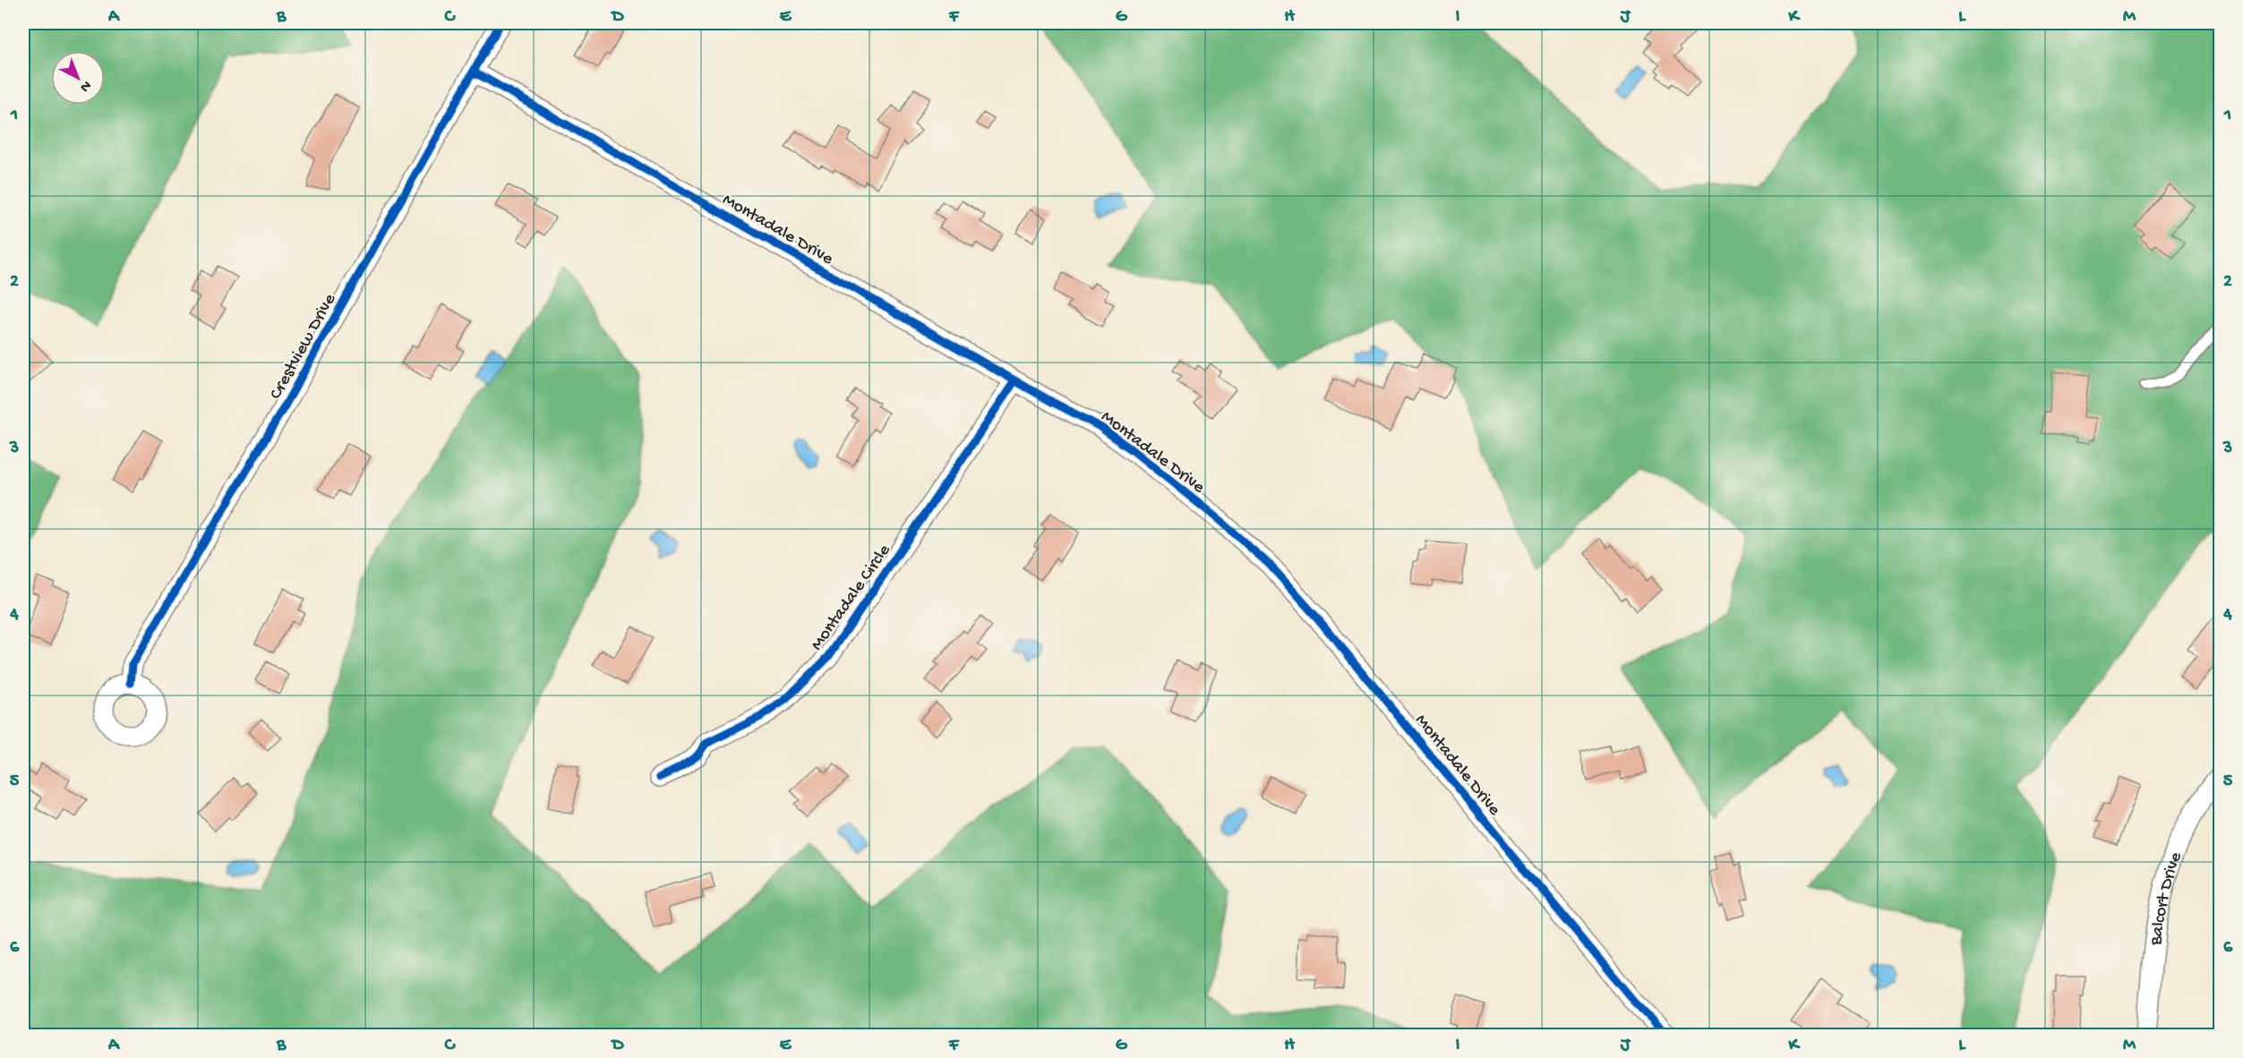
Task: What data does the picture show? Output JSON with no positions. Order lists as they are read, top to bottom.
{
  "streets": {
    "street": [
      "Montadale Drive",
      "Crestview Drive",
      "Montadale Circle",
      "Balcort Drive"
    ]
  },
  "crossings": [
    ["Montadale Drive", "Crestview Drive"],
    ["Montadale Drive", "Montadale Circle"]
  ],
  "north": "bottom right",
  "grid": {
    "columns": [
      "A",
      "B",
      "C",
      "D",
      "E",
      "F",
      "G",
      "H",
      "I",
      "J",
      "K",
      "L",
      "M"
    ],
    "rows": [
      "1",
      "2",
      "3",
      "4",
      "5",
      "6"
    ]
  }
}
